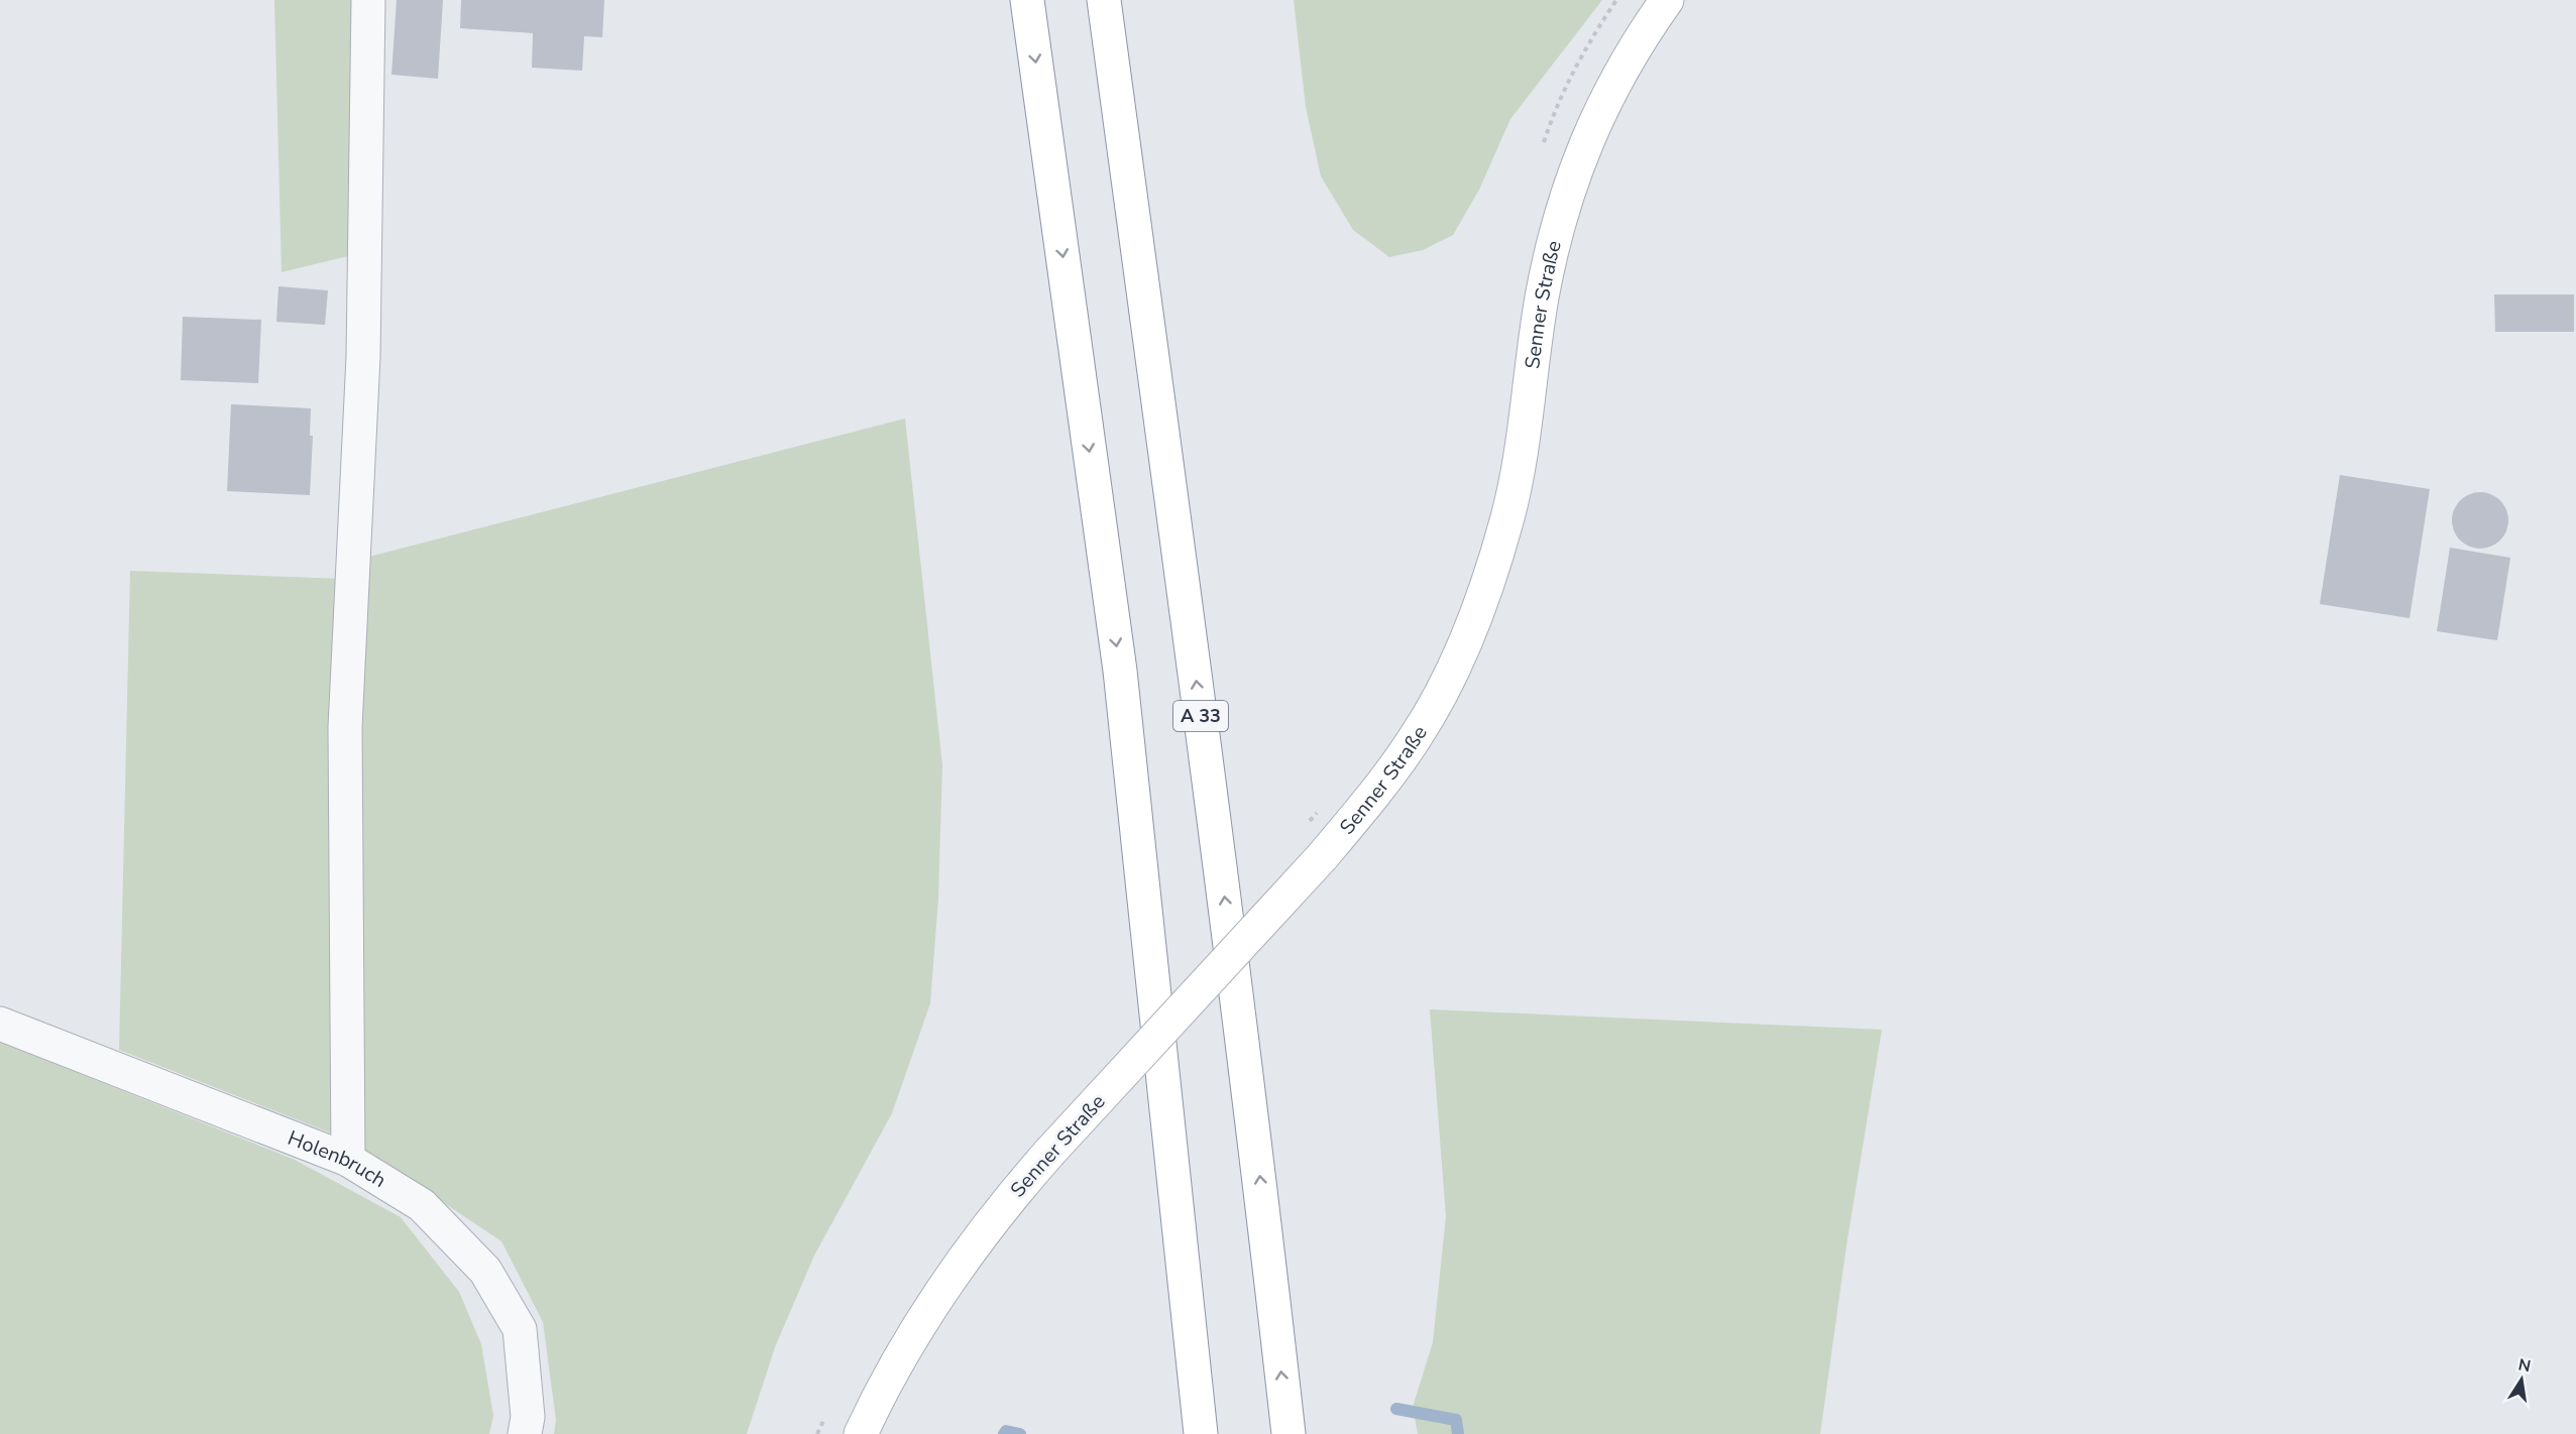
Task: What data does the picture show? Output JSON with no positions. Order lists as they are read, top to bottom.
{
  "streets": {
    "main road": ["Senner Straße", "A 33"],
    "street": ["Holenbruch"]
  },
  "north": "top"
}
